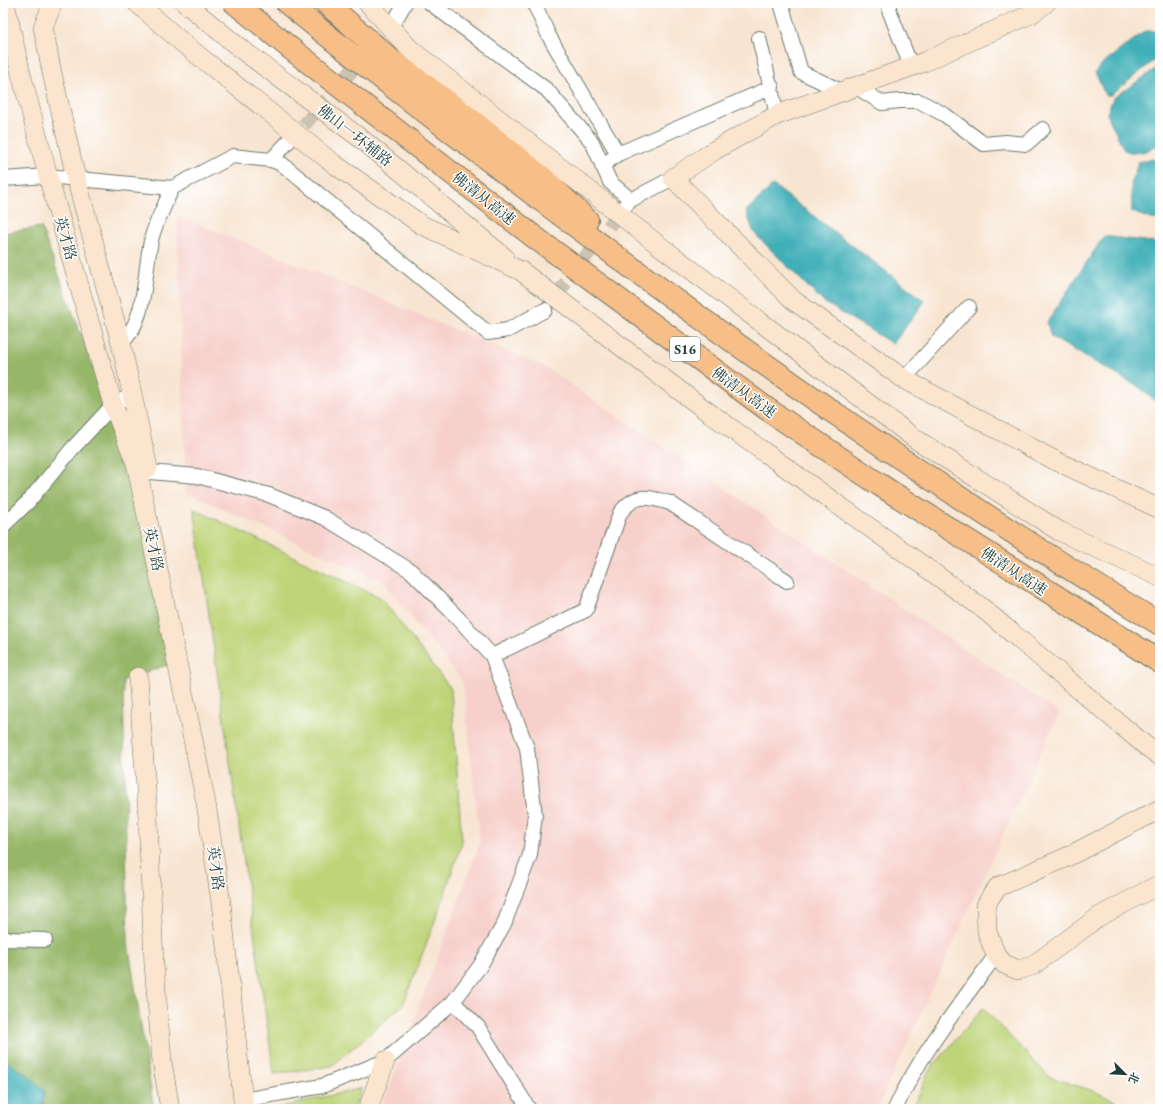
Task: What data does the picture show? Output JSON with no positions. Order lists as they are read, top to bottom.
{
  "streets": {
    "highway": ["佛清从高速", "S16"],
    "main road": ["佛山一环辅路", "英才路"]
  },
  "north": "bottom right"
}
